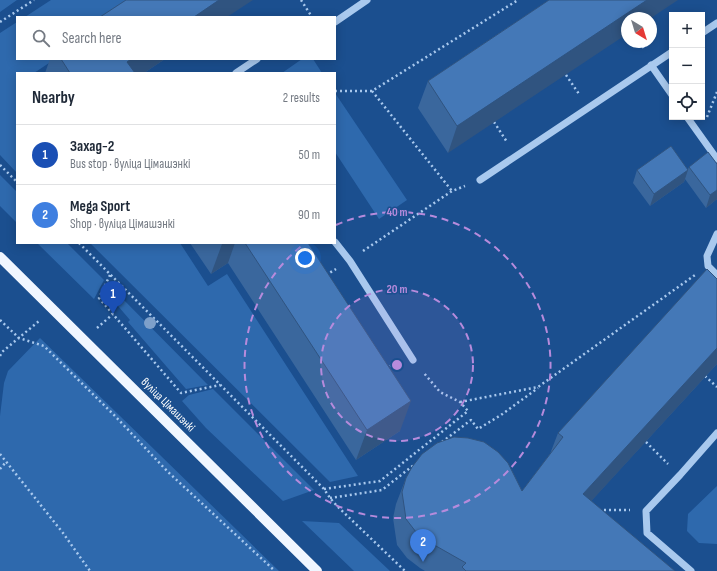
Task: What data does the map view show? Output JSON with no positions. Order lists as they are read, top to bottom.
{
  "streets": {
    "main road": ["вуліца Цімашэнкі"]
  },
  "north": "bottom right",
  "page": {
    "map_buttons": ["+", "−"],
    "search": "Search here",
    "heading": ["Nearby", "2 results"],
    "list": [
      {
        "mark": "1",
        "name": "Захад-2",
        "note": "Bus stop · вуліца Цімашэнкі",
        "value": "50 m"
      },
      {
        "mark": "2",
        "name": "Mega Sport",
        "note": "Shop · вуліца Цімашэнкі",
        "value": "90 m"
      }
    ],
    "pins": ["1", "2"]
  },
  "rings": ["40 m", "20 m"]
}
